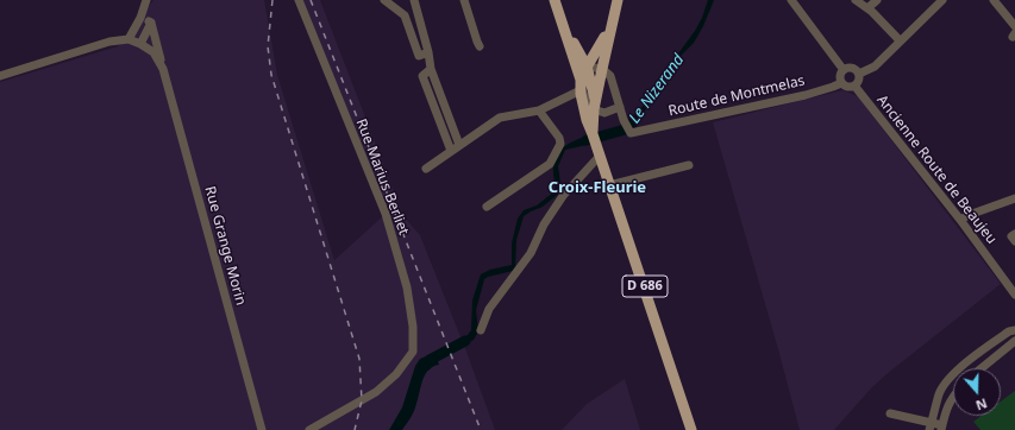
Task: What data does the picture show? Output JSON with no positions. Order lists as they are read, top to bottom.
{
  "streets": {
    "main road": ["D 686"],
    "street": [
      "Route de Montmelas",
      "Ancienne Route de Beaujeu",
      "Rue Marius Berliet",
      "Rue Grange Morin"
    ]
  },
  "crossings": [
    ["Route de Montmelas", "Ancienne Route de Beaujeu"]
  ],
  "districts": ["Croix-Fleurie"],
  "water": ["Le Nizerand"],
  "north": "bottom"
}
